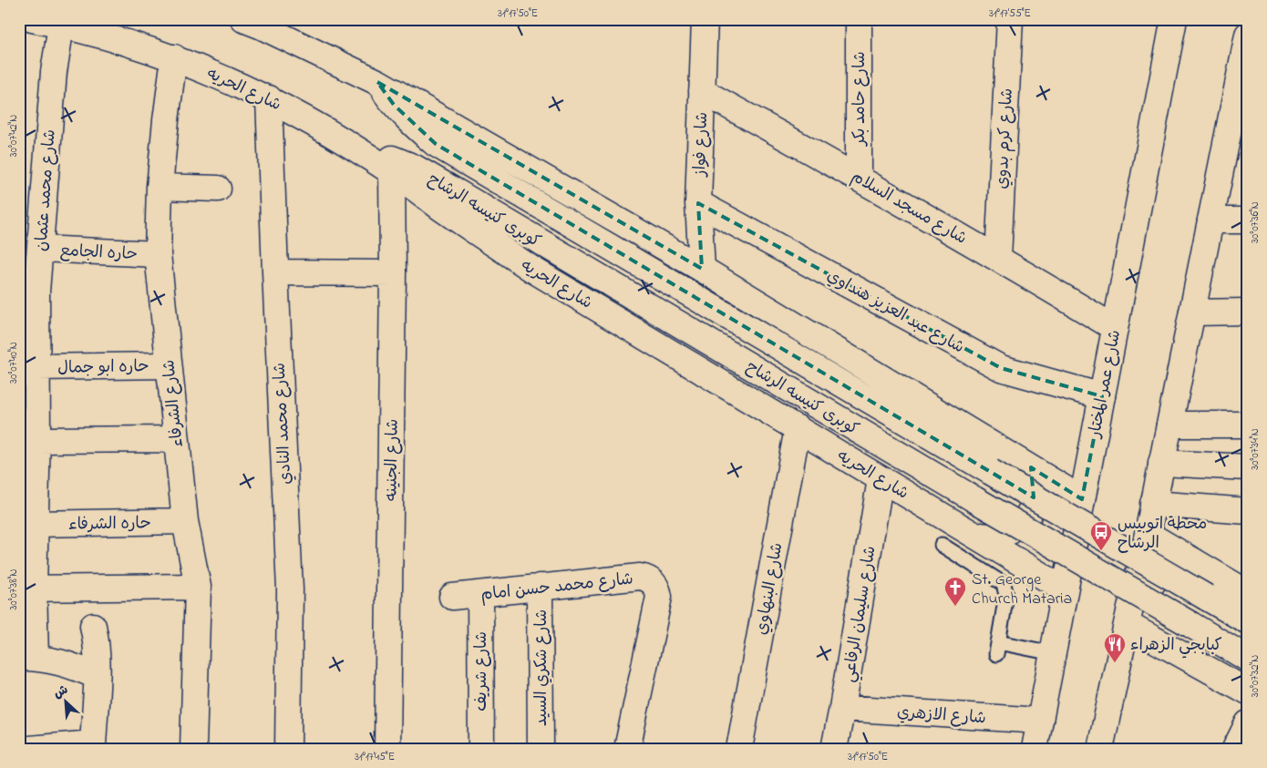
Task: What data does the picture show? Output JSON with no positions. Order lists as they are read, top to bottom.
{
  "streets": {
    "street": [
      "شارع الحريه",
      "شارع حامد بكر",
      "شارع كرم بدوي",
      "شارع فواز",
      "شارع محمد عثمان",
      "شارع مسجد السلام",
      "كوبرى كنيسه الرشاح",
      "حاره الجامع",
      "شارع عبد العزيز هنداوي",
      "حاره ابو جمال",
      "شارع عمر المختار",
      "شارع الشرفاء",
      "شارع محمد النادي",
      "شارع الجنينه",
      "حاره الشرفاء",
      "شارع محمد حسن امام",
      "شارع البنهاوي",
      "شارع سليمان الرفاعي",
      "شارع شكري السيد",
      "شارع شريف",
      "شارع الازهري"
    ]
  },
  "crossings": [
    ["شارع الحريه", "شارع محمد عثمان"],
    ["شارع الحريه", "كوبرى كنيسه الرشاح"],
    ["شارع الحريه", "شارع عمر المختار"],
    ["شارع الحريه", "شارع الشرفاء"],
    ["شارع الحريه", "شارع محمد النادي"],
    ["شارع الحريه", "شارع الجنينه"],
    ["شارع الحريه", "شارع البنهاوي"],
    ["شارع الحريه", "شارع سليمان الرفاعي"],
    ["شارع حامد بكر", "شارع مسجد السلام"],
    ["شارع كرم بدوي", "شارع مسجد السلام"],
    ["شارع فواز", "شارع مسجد السلام"],
    ["شارع فواز", "شارع عبد العزيز هنداوي"],
    ["شارع محمد عثمان", "حاره الجامع"],
    ["شارع محمد عثمان", "حاره ابو جمال"],
    ["شارع محمد عثمان", "حاره الشرفاء"],
    ["شارع مسجد السلام", "شارع عمر المختار"],
    ["حاره الجامع", "شارع الشرفاء"],
    ["شارع عبد العزيز هنداوي", "شارع عمر المختار"],
    ["حاره ابو جمال", "شارع الشرفاء"],
    ["شارع عمر المختار", "شارع الازهري"],
    ["شارع الشرفاء", "حاره الشرفاء"],
    ["شارع محمد حسن امام", "شارع شكري السيد"],
    ["شارع محمد حسن امام", "شارع شريف"],
    ["شارع سليمان الرفاعي", "شارع الازهري"]
  ],
  "places": {
    "bus stop": ["محطة اتوبيس الرشاح"],
    "church": ["St. George Church Mataria"],
    "restaurant": ["كبابجي الزهراء"]
  },
  "north": "top left",
  "coordinates": [
    "31°17'50\"E",
    "31°17'55\"E",
    "30°07'42\"N",
    "30°07'36\"N",
    "30°07'40\"N",
    "30°07'34\"N",
    "30°07'38\"N",
    "30°07'32\"N",
    "31°17'45\"E"
  ]
}
